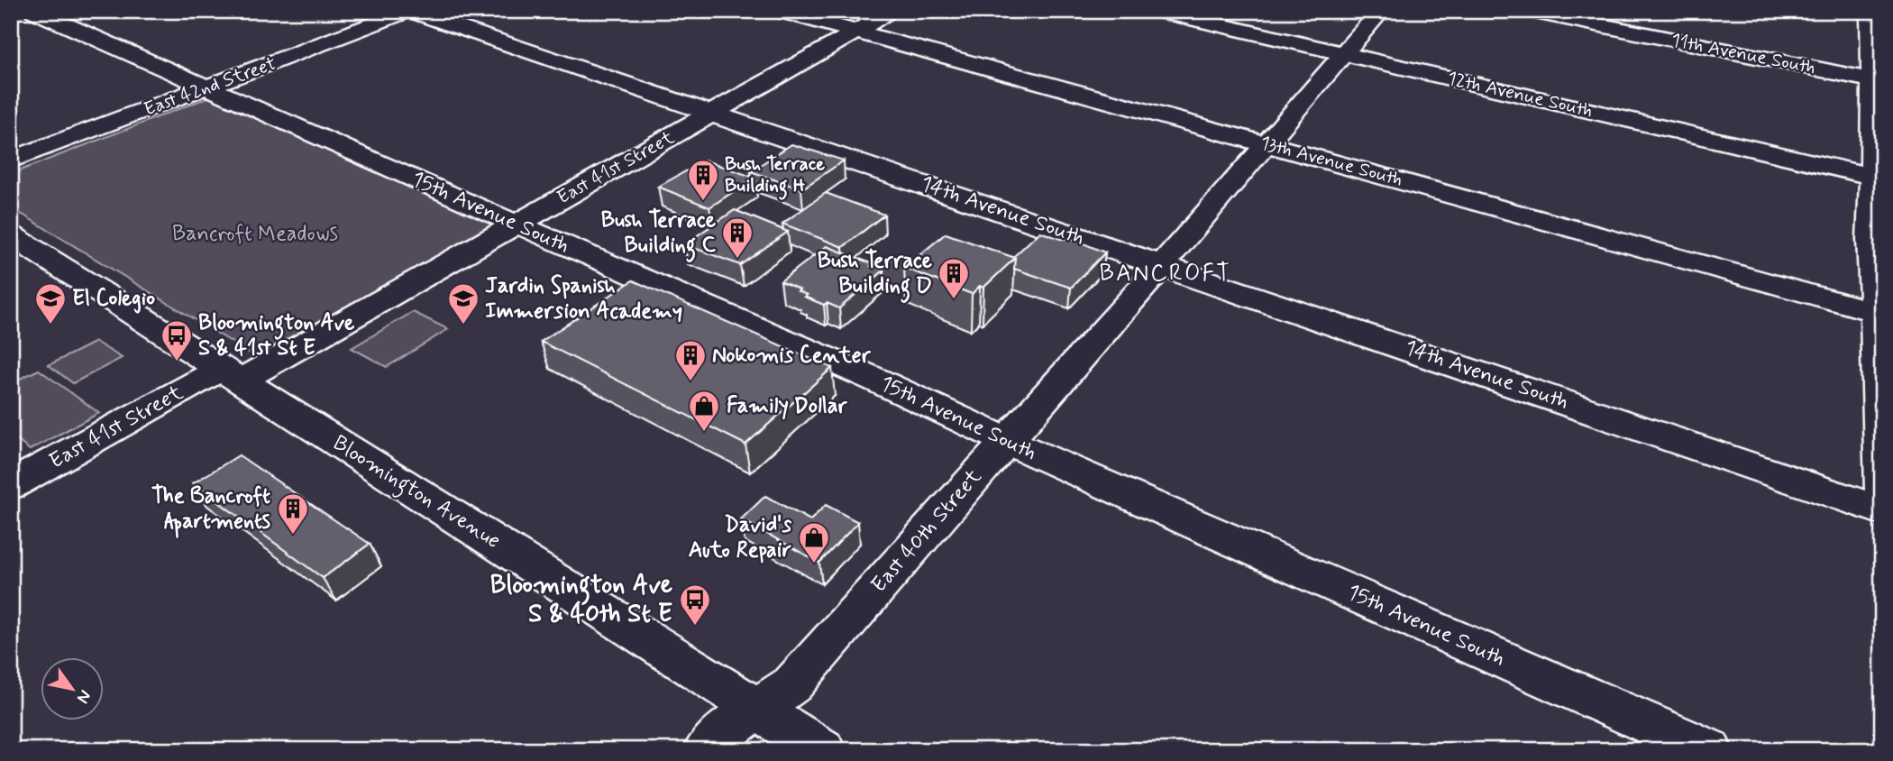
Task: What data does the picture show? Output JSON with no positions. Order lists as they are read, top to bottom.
{
  "streets": {
    "street": [
      "11th Avenue South",
      "East 42nd Street",
      "12th Avenue South",
      "13th Avenue South",
      "East 41st Street",
      "14th Avenue South",
      "15th Avenue South",
      "Bloomington Avenue",
      "East 40th Street"
    ]
  },
  "crossings": [
    ["East 42nd Street", "14th Avenue South"],
    ["East 42nd Street", "15th Avenue South"],
    ["12th Avenue South", "East 40th Street"],
    ["13th Avenue South", "East 41st Street"],
    ["13th Avenue South", "East 40th Street"],
    ["East 41st Street", "14th Avenue South"],
    ["East 41st Street", "15th Avenue South"],
    ["East 41st Street", "Bloomington Avenue"],
    ["14th Avenue South", "East 40th Street"],
    ["15th Avenue South", "East 40th Street"],
    ["Bloomington Avenue", "East 40th Street"]
  ],
  "districts": ["BANCROFT"],
  "parks": ["Bancroft Meadows"],
  "places": {
    "building": [
      "Bush Terrace Building H",
      "Bush Terrace Building C",
      "Bush Terrace Building D",
      "Nokomis Center",
      "The Bancroft Apartments"
    ],
    "school or university": ["El Colegio", "Jardin Spanish Immersion Academy"],
    "bus stop": ["Bloomington Ave S & 41st St E", "Bloomington Ave S & 40th St E"],
    "shop": ["Family Dollar", "David's Auto Repair"]
  },
  "north": "bottom right"
}
